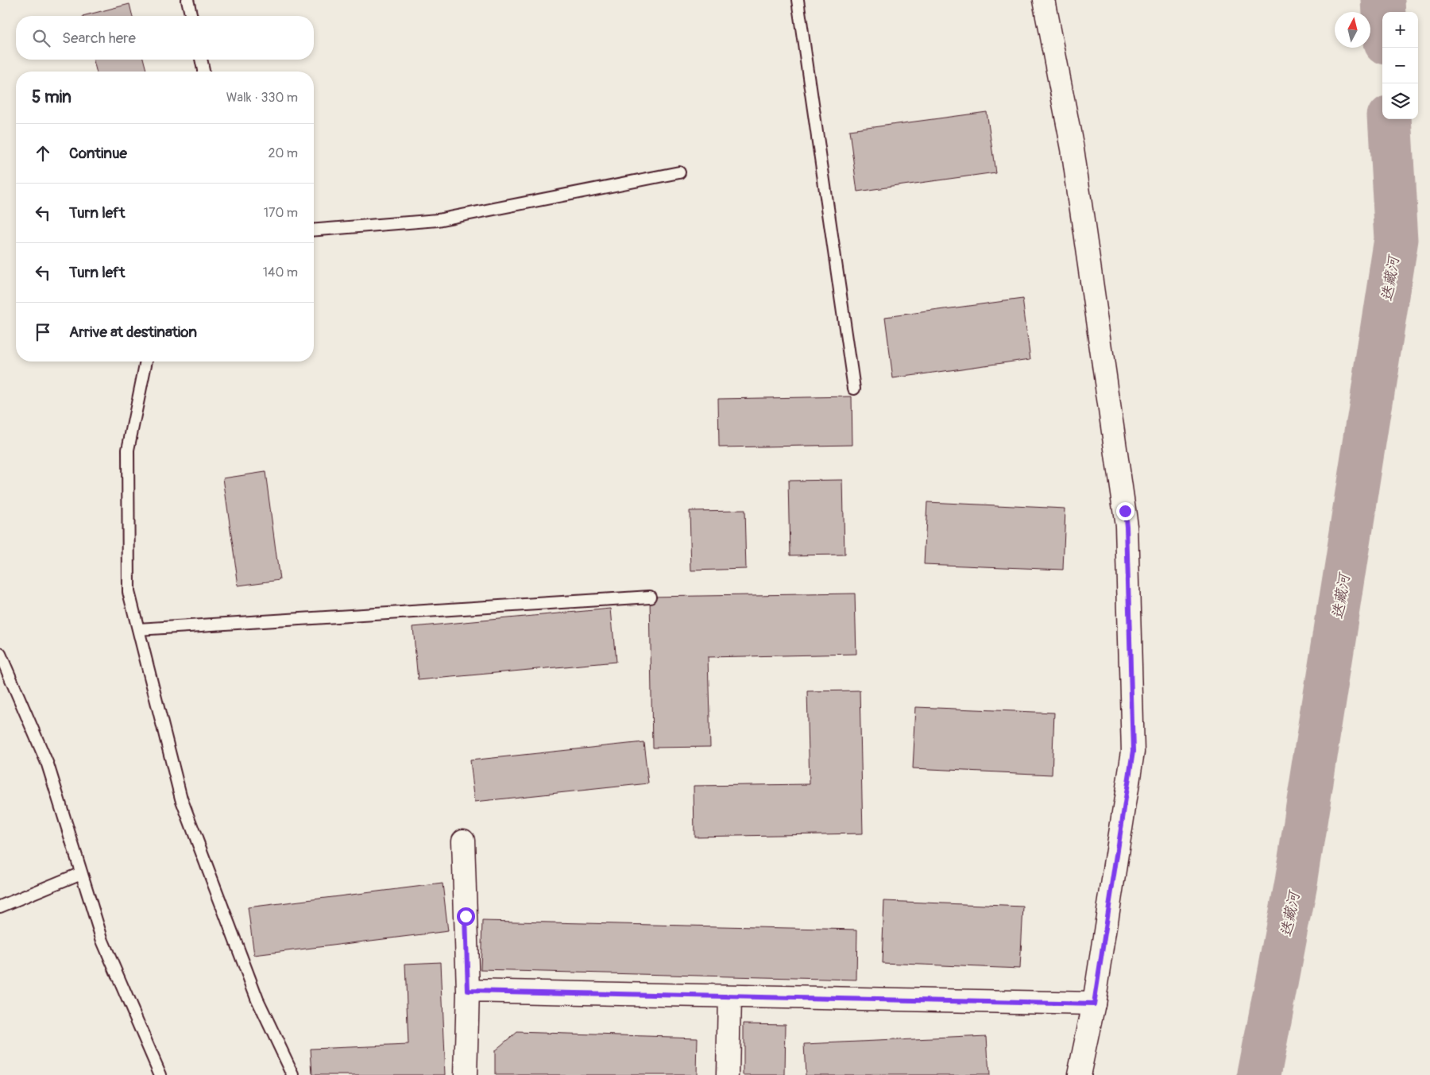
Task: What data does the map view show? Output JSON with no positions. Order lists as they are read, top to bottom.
{
  "water": ["迭藏河"],
  "north": "top",
  "page": {
    "map_buttons": ["+", "−"],
    "search": "Search here",
    "heading": ["5 min", "Walk · 330 m"],
    "list": [
      ["Continue", "20 m"],
      ["Turn left", "170 m"],
      ["Turn left", "140 m"],
      "Arrive at destination"
    ]
  }
}
